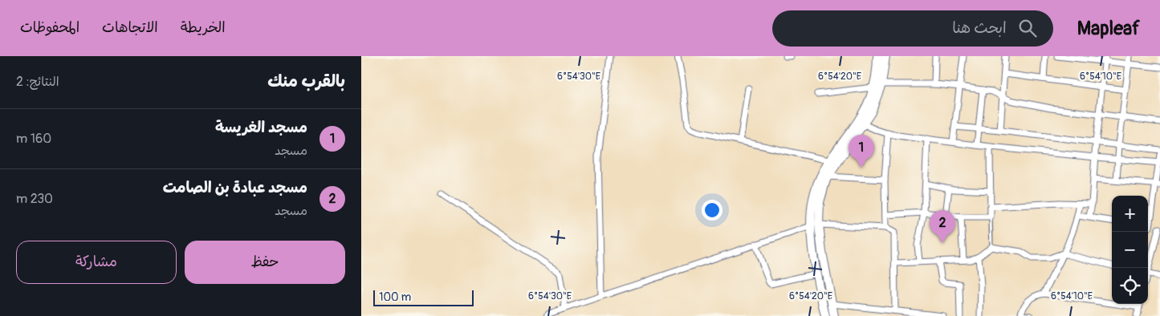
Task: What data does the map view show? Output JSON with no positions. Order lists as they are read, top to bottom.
{
  "scale_bar": "100 m",
  "page": {
    "header": "Mapleaf",
    "search": "ابحث هنا",
    "nav": ["الخريطة", "الاتجاهات", "المحفوظات"],
    "heading": ["بالقرب منك", "النتائج: 2"],
    "list": [
      {
        "mark": "1",
        "name": "مسجد الغريسة",
        "note": "مسجد",
        "value": "160 m"
      },
      {
        "mark": "2",
        "name": "مسجد عبادة بن الصامت",
        "note": "مسجد",
        "value": "230 m"
      }
    ],
    "pins": ["1", "2"],
    "map_buttons": ["+", "−"],
    "buttons": ["حفظ", "مشاركة"],
    "scale": "100 m"
  },
  "coordinates": ["6°54'30\"E", "6°54'20\"E", "6°54'10\"E"]
}
